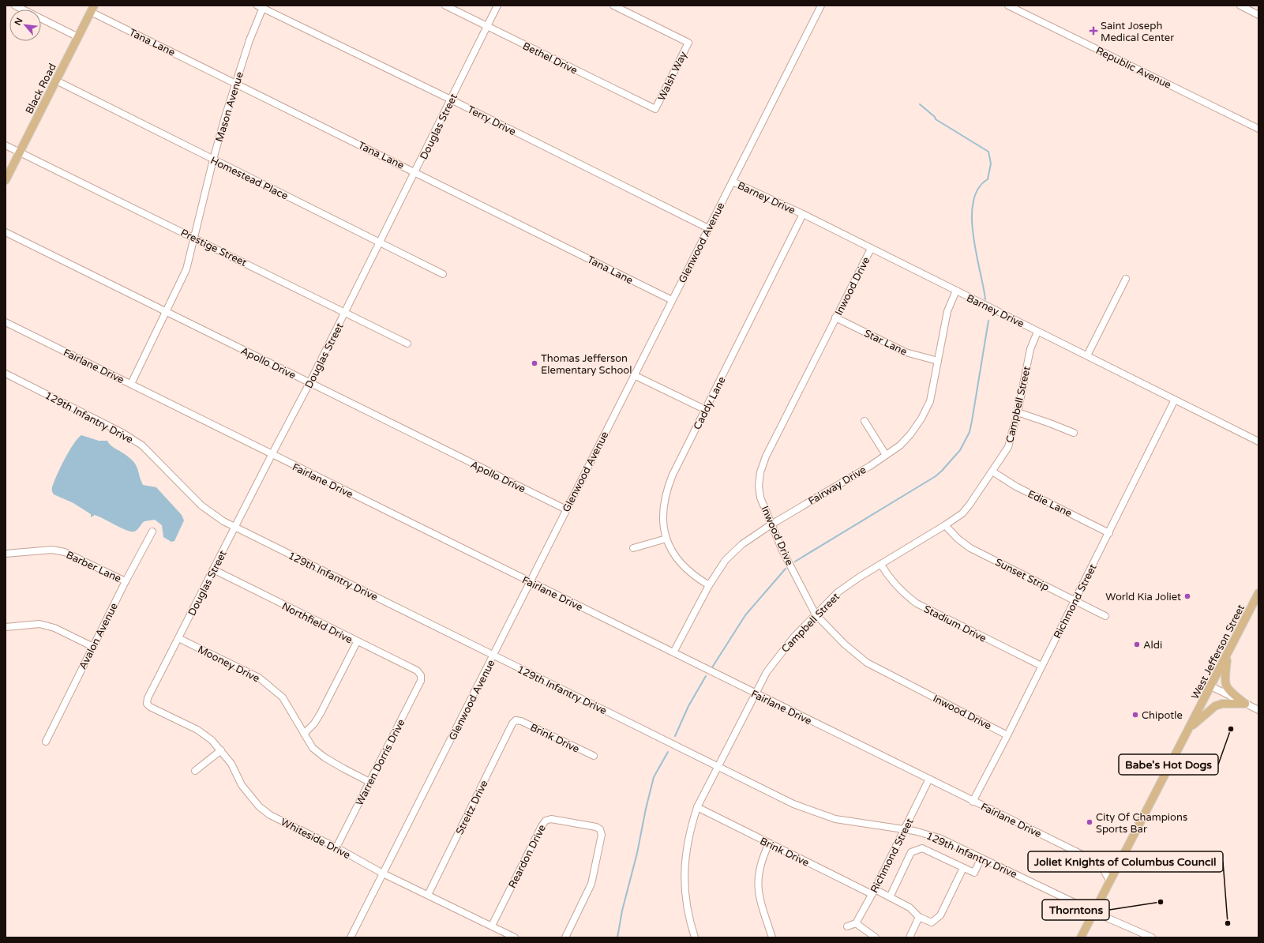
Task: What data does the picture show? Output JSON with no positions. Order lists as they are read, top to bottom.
{
  "streets": {
    "main road": ["Black Road", "West Jefferson Street"],
    "street": [
      "Tana Lane",
      "Bethel Drive",
      "Republic Avenue",
      "Walsh Way",
      "Mason Avenue",
      "Terry Drive",
      "Douglas Street",
      "Homestead Place",
      "Barney Drive",
      "Glenwood Avenue",
      "Prestige Street",
      "Inwood Drive",
      "Star Lane",
      "Apollo Drive",
      "Fairlane Drive",
      "Caddy Lane",
      "Campbell Street",
      "129th Infantry Drive",
      "Fairway Drive",
      "Edie Lane",
      "Barber Lane",
      "Sunset Strip",
      "Richmond Street",
      "Northfield Drive",
      "Stadium Drive",
      "Avalon Avenue",
      "Mooney Drive",
      "Brink Drive",
      "Warren Dorris Drive",
      "Streitz Drive",
      "Whiteside Drive",
      "Reardon Drive"
    ]
  },
  "crossings": [
    ["Tana Lane", "Black Road"],
    ["Tana Lane", "Mason Avenue"],
    ["Tana Lane", "Douglas Street"],
    ["Tana Lane", "Glenwood Avenue"],
    ["Bethel Drive", "Walsh Way"],
    ["Bethel Drive", "Douglas Street"],
    ["Black Road", "Homestead Place"],
    ["Black Road", "Prestige Street"],
    ["Mason Avenue", "Terry Drive"],
    ["Mason Avenue", "Homestead Place"],
    ["Mason Avenue", "Prestige Street"],
    ["Mason Avenue", "Apollo Drive"],
    ["Mason Avenue", "Fairlane Drive"],
    ["Terry Drive", "Douglas Street"],
    ["Terry Drive", "Glenwood Avenue"],
    ["Douglas Street", "Homestead Place"],
    ["Douglas Street", "Prestige Street"],
    ["Douglas Street", "Apollo Drive"],
    ["Douglas Street", "Fairlane Drive"],
    ["Douglas Street", "129th Infantry Drive"],
    ["Douglas Street", "Northfield Drive"],
    ["Douglas Street", "Mooney Drive"],
    ["Douglas Street", "Whiteside Drive"],
    ["Barney Drive", "Glenwood Avenue"],
    ["Barney Drive", "Inwood Drive"],
    ["Barney Drive", "Caddy Lane"],
    ["Barney Drive", "Campbell Street"],
    ["Barney Drive", "Fairway Drive"],
    ["Barney Drive", "Richmond Street"],
    ["Glenwood Avenue", "Apollo Drive"],
    ["Glenwood Avenue", "Fairlane Drive"],
    ["Glenwood Avenue", "129th Infantry Drive"],
    ["Glenwood Avenue", "Whiteside Drive"],
    ["Inwood Drive", "Star Lane"],
    ["Inwood Drive", "Campbell Street"],
    ["Inwood Drive", "Fairway Drive"],
    ["Inwood Drive", "Richmond Street"],
    ["Star Lane", "Fairway Drive"],
    ["Fairlane Drive", "Campbell Street"],
    ["Fairlane Drive", "Fairway Drive"],
    ["Fairlane Drive", "Richmond Street"],
    ["Caddy Lane", "Fairway Drive"],
    ["Campbell Street", "129th Infantry Drive"],
    ["Campbell Street", "Edie Lane"],
    ["Campbell Street", "Sunset Strip"],
    ["Campbell Street", "Stadium Drive"],
    ["Campbell Street", "Brink Drive"],
    ["129th Infantry Drive", "Richmond Street"],
    ["129th Infantry Drive", "West Jefferson Street"],
    ["Edie Lane", "Richmond Street"],
    ["Barber Lane", "Avalon Avenue"],
    ["Sunset Strip", "Richmond Street"],
    ["Richmond Street", "Stadium Drive"],
    ["Richmond Street", "Brink Drive"],
    ["Northfield Drive", "Warren Dorris Drive"],
    ["Mooney Drive", "Warren Dorris Drive"],
    ["Brink Drive", "Streitz Drive"],
    ["Warren Dorris Drive", "Whiteside Drive"],
    ["Streitz Drive", "Whiteside Drive"],
    ["Whiteside Drive", "Reardon Drive"]
  ],
  "places": {
    "health": ["Saint Joseph Medical Center"],
    "other": [
      "Thomas Jefferson Elementary School",
      "World Kia Joliet",
      "Aldi",
      "Chipotle",
      "Babe's Hot Dogs",
      "City Of Champions Sports Bar",
      "Thorntons",
      "Joliet Knights of Columbus Council"
    ]
  },
  "north": "top left"
}
